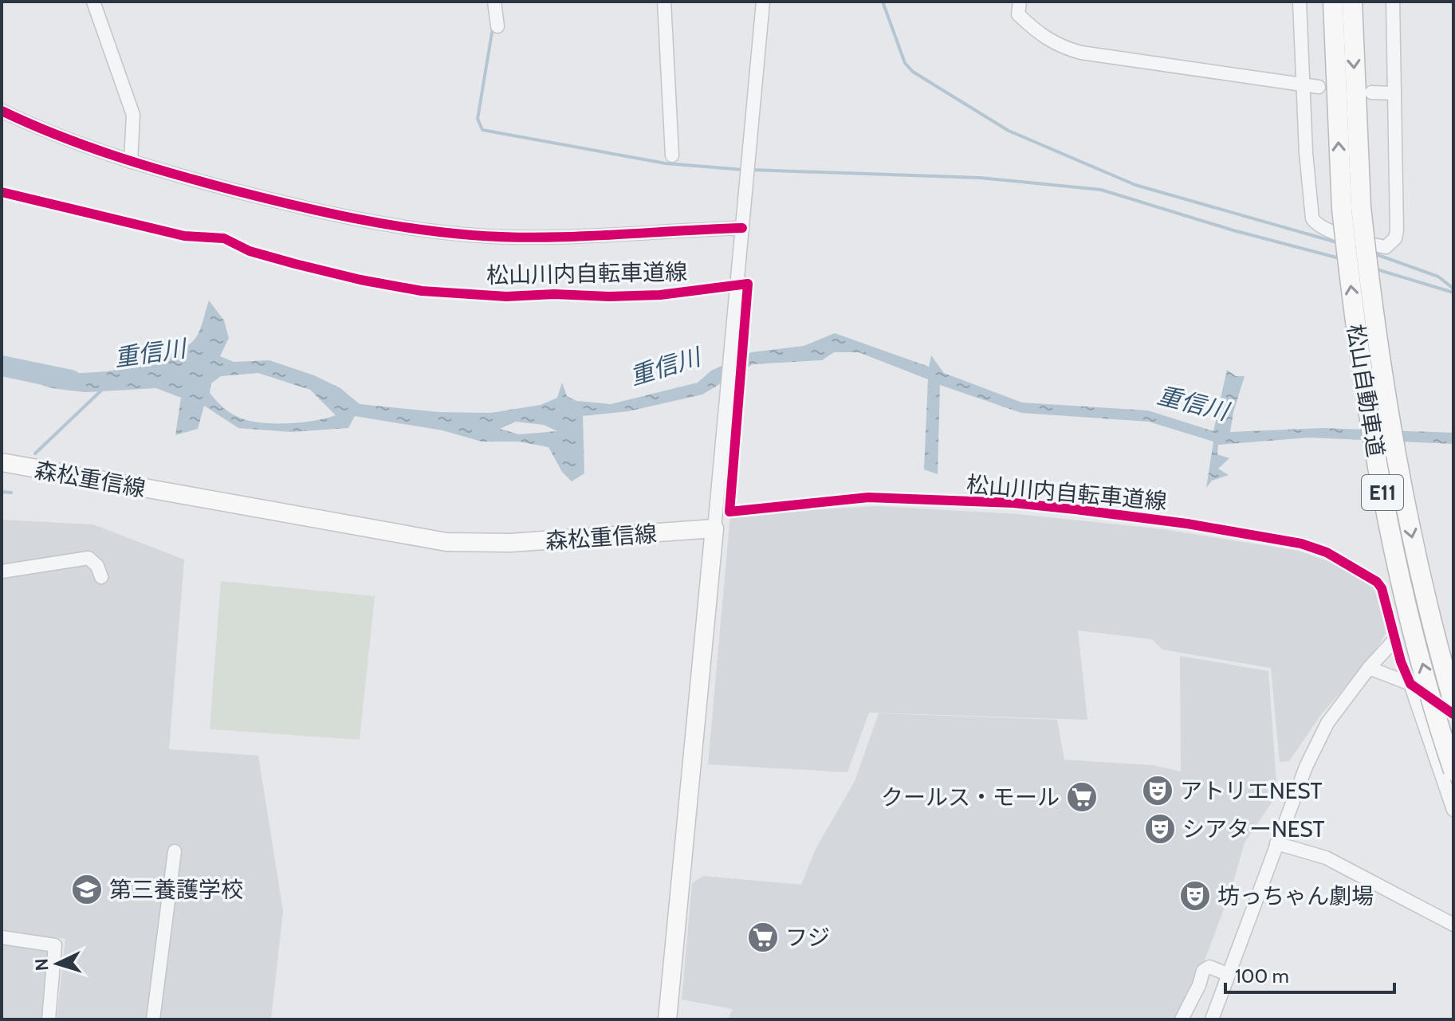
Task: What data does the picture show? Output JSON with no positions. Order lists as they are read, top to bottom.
{
  "streets": {
    "highway": ["松山自動車道", "E11"],
    "main road": ["森松重信線"],
    "cycle path": ["松山川内自転車道線"]
  },
  "water": ["重信川"],
  "places": {
    "theatre": ["アトリエNEST", "シアターNEST", "坊っちゃん劇場"],
    "supermarket": ["クールス・モール", "フジ"],
    "school or university": ["第三養護学校"]
  },
  "scale_bar": "100 m",
  "north": "left"
}
